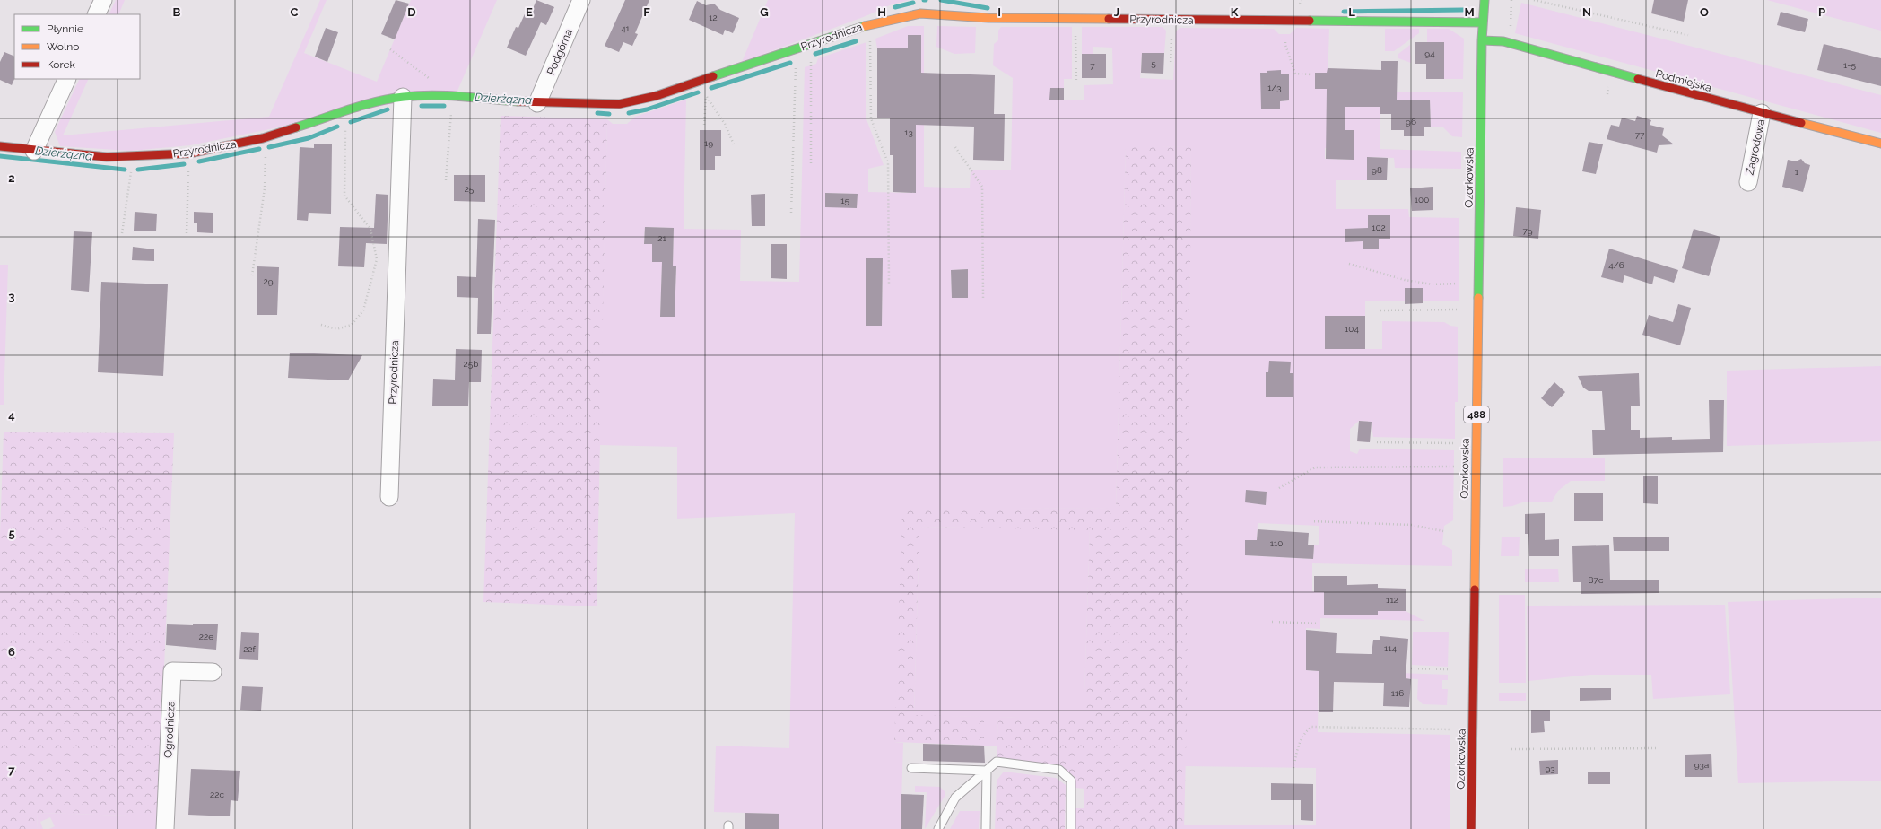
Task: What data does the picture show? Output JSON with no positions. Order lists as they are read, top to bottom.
{
  "streets": {
    "street": [
      "Przyrodnicza",
      "Podgórna",
      "Podmiejska",
      "Zagrodowa",
      "Ozorkowska",
      "488",
      "Ogrodnicza"
    ]
  },
  "crossings": [
    ["Przyrodnicza", "Podgórna"],
    ["Przyrodnicza", "Ozorkowska"],
    ["Podmiejska", "Zagrodowa"],
    ["Podmiejska", "Ozorkowska"]
  ],
  "water": ["Dzierżązna"],
  "house_numbers": [
    "12",
    "41",
    "94",
    "5",
    "1-5",
    "7",
    "1/3",
    "96",
    "13",
    "77",
    "19",
    "98",
    "1",
    "25",
    "100",
    "15",
    "102",
    "79",
    "21",
    "4/6",
    "29",
    "104",
    "25b",
    "110",
    "87c",
    "112",
    "22e",
    "114",
    "22f",
    "116",
    "93a",
    "93",
    "22c"
  ],
  "legend": ["Płynnie", "Wolno", "Korek"],
  "grid": {
    "columns": [
      "B",
      "C",
      "D",
      "E",
      "F",
      "G",
      "H",
      "I",
      "J",
      "K",
      "L",
      "M",
      "N",
      "O",
      "P"
    ],
    "rows": [
      "2",
      "3",
      "4",
      "5",
      "6",
      "7"
    ]
  }
}
